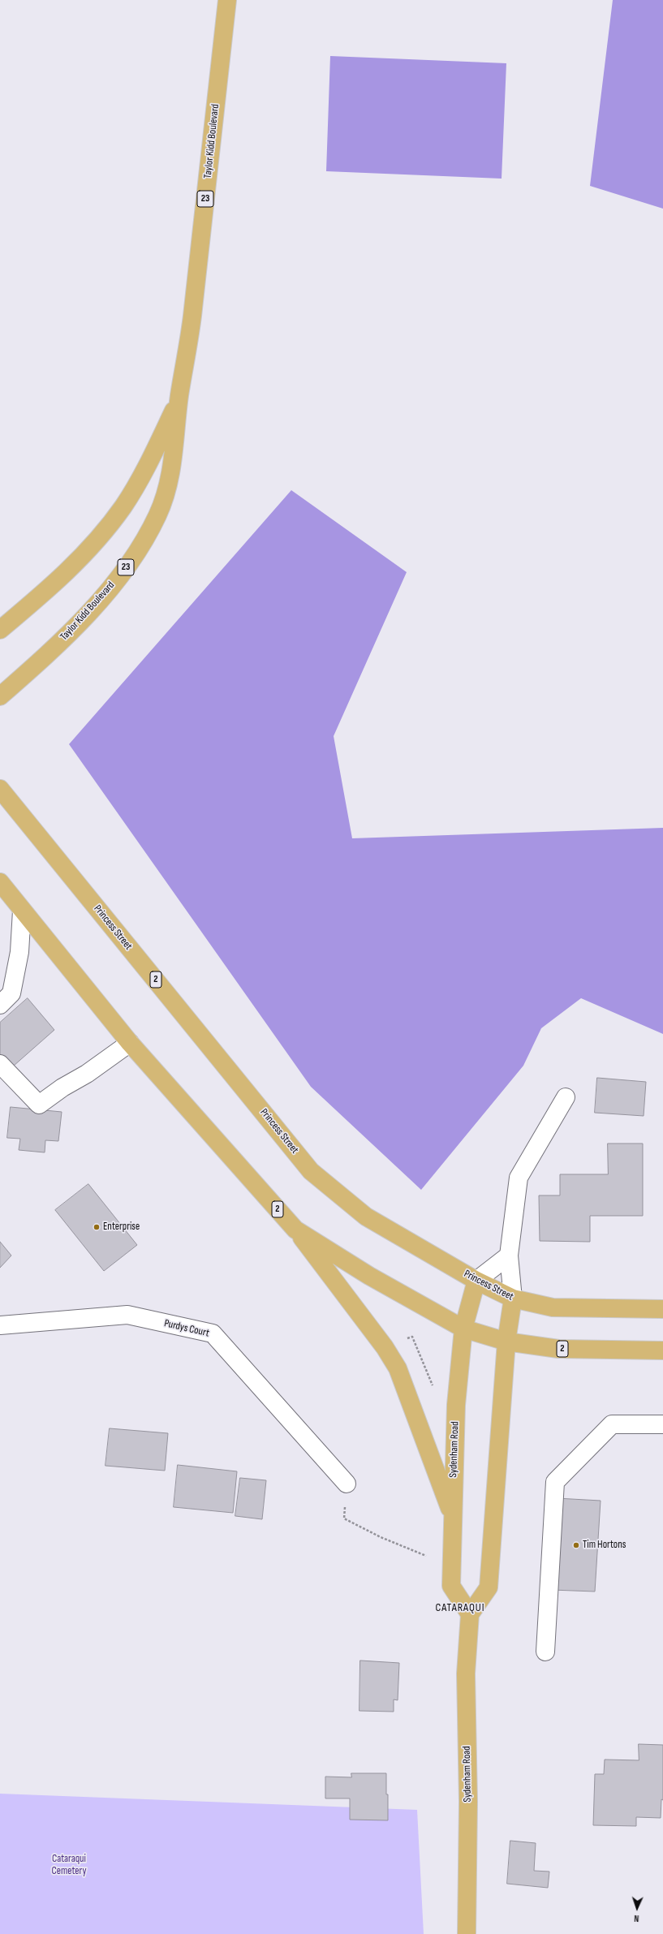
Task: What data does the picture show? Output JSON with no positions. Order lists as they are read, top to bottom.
{
  "streets": {
    "main road": [
      "Taylor Kidd Boulevard",
      "23",
      "Princess Street",
      "2",
      "Sydenham Road"
    ],
    "street": ["Purdys Court"]
  },
  "crossings": [
    ["Princess Street", "Sydenham Road"],
    ["2", "Sydenham Road"]
  ],
  "districts": ["CATARAQUI"],
  "parks": ["Cataraqui Cemetery"],
  "places": ["Enterprise", "Tim Hortons"],
  "north": "bottom"
}
